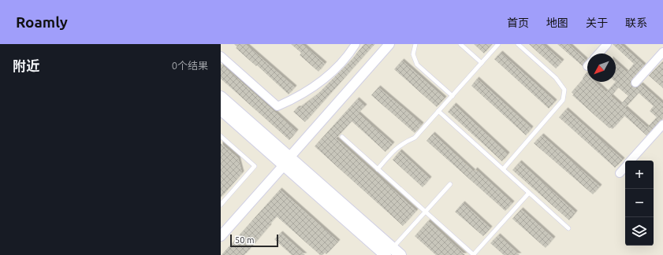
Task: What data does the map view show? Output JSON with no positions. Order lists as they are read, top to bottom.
{
  "scale_bar": "50 m",
  "north": "bottom left",
  "page": {
    "header": "Roamly",
    "nav": [
      "首页",
      "地图",
      "关于",
      "联系"
    ],
    "heading": ["附近", "0个结果"],
    "map_buttons": ["+", "−"],
    "scale": "50 m"
  }
}
